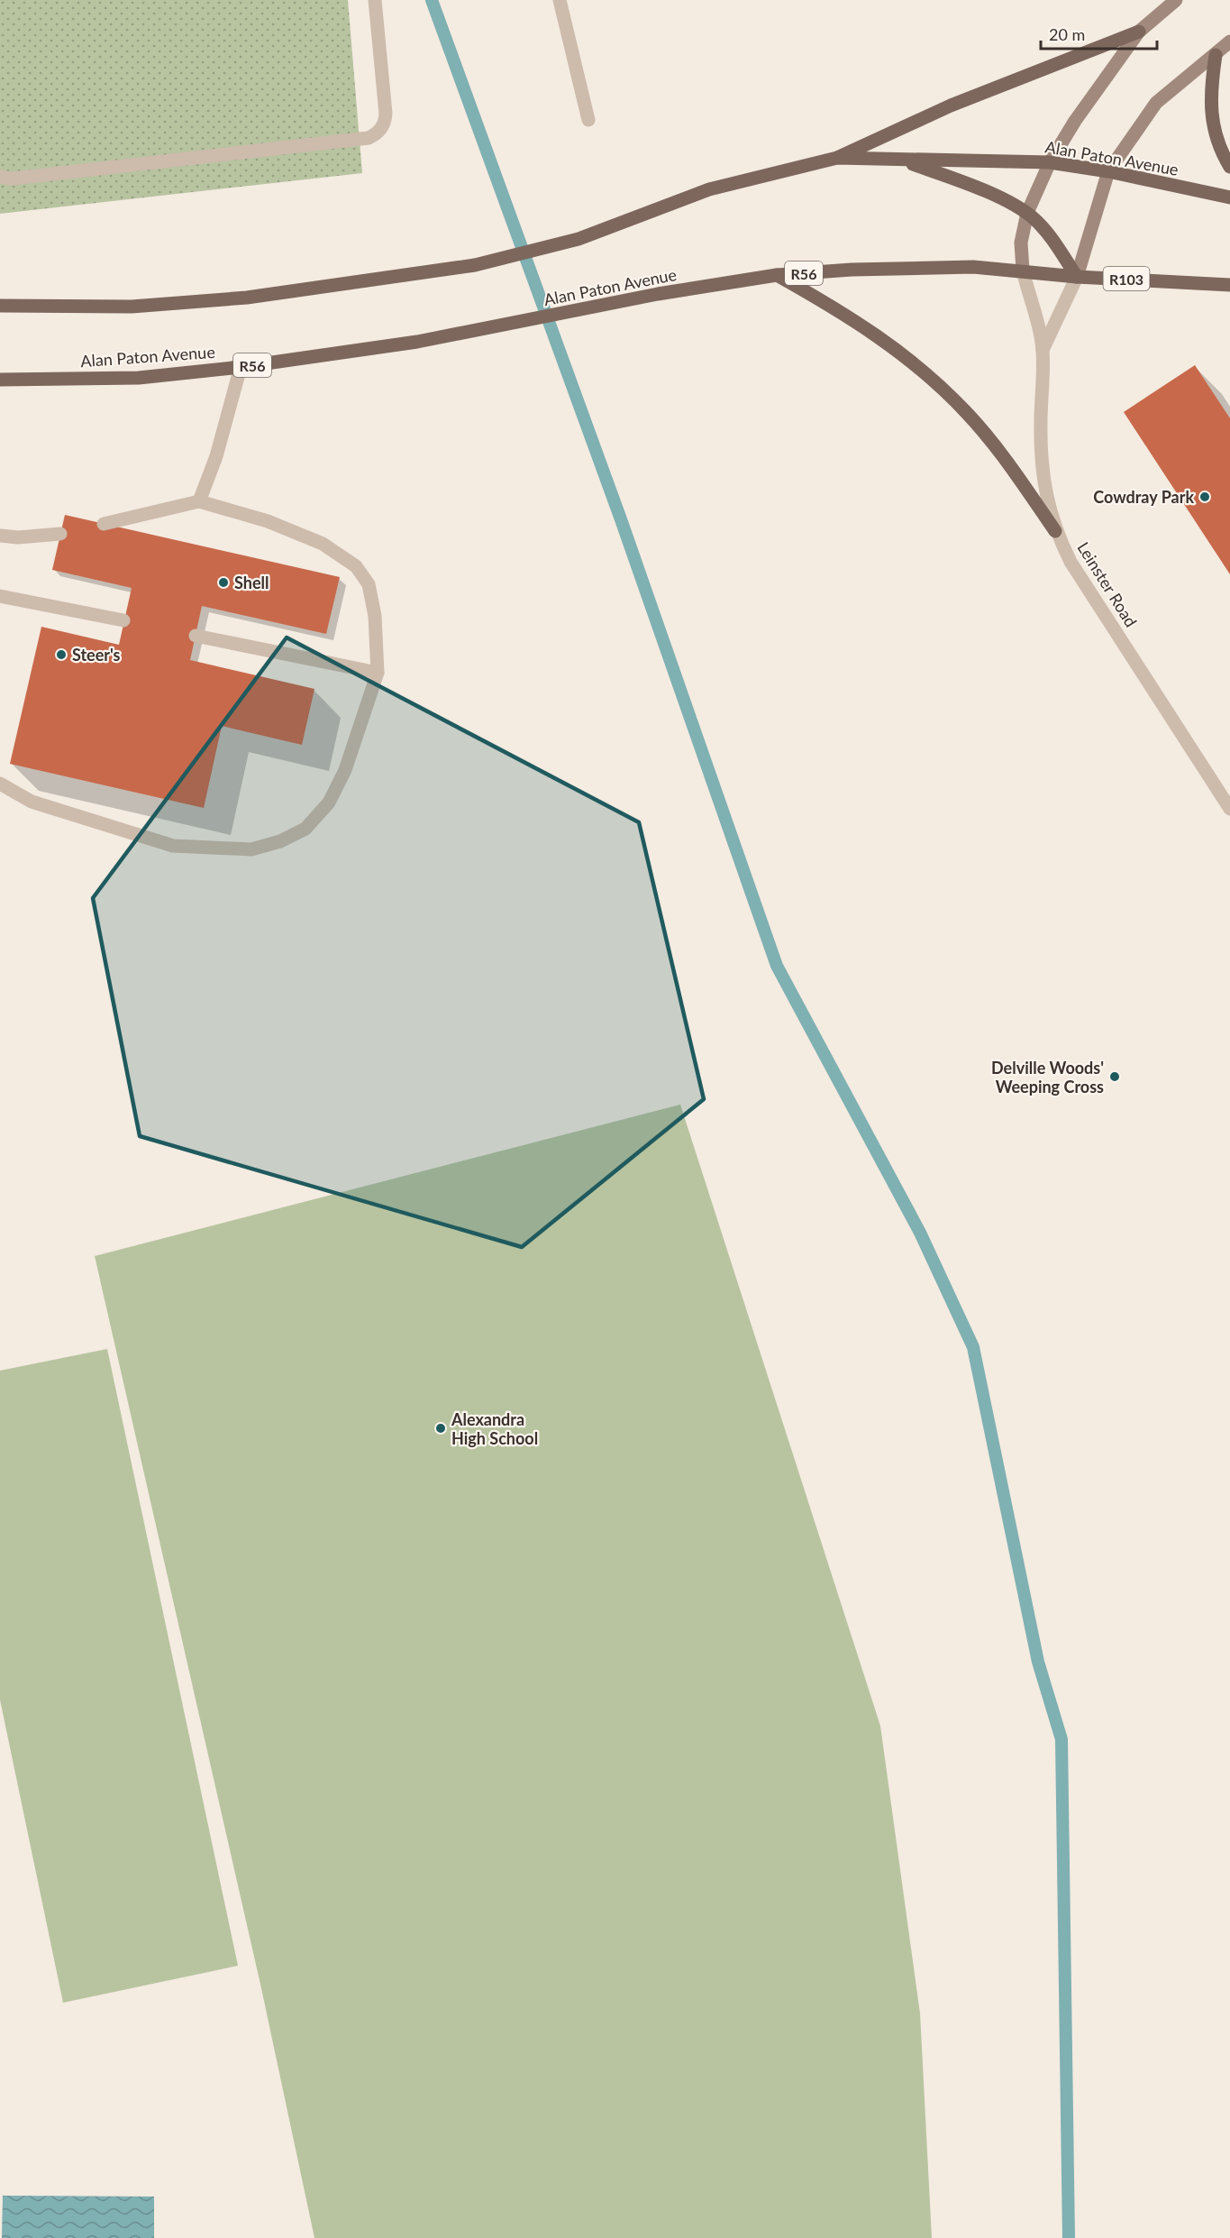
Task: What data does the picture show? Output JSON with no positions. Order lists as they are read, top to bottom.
{
  "streets": {
    "main road": ["Alan Paton Avenue", "R56", "R103"],
    "street": ["Leinster Road"]
  },
  "crossings": [
    ["Alan Paton Avenue", "Leinster Road"]
  ],
  "places": [
    "Cowdray Park",
    "Shell",
    "Steer's",
    "Delville Woods' Weeping Cross",
    "Alexandra High School"
  ],
  "scale_bar": "20 m"
}
